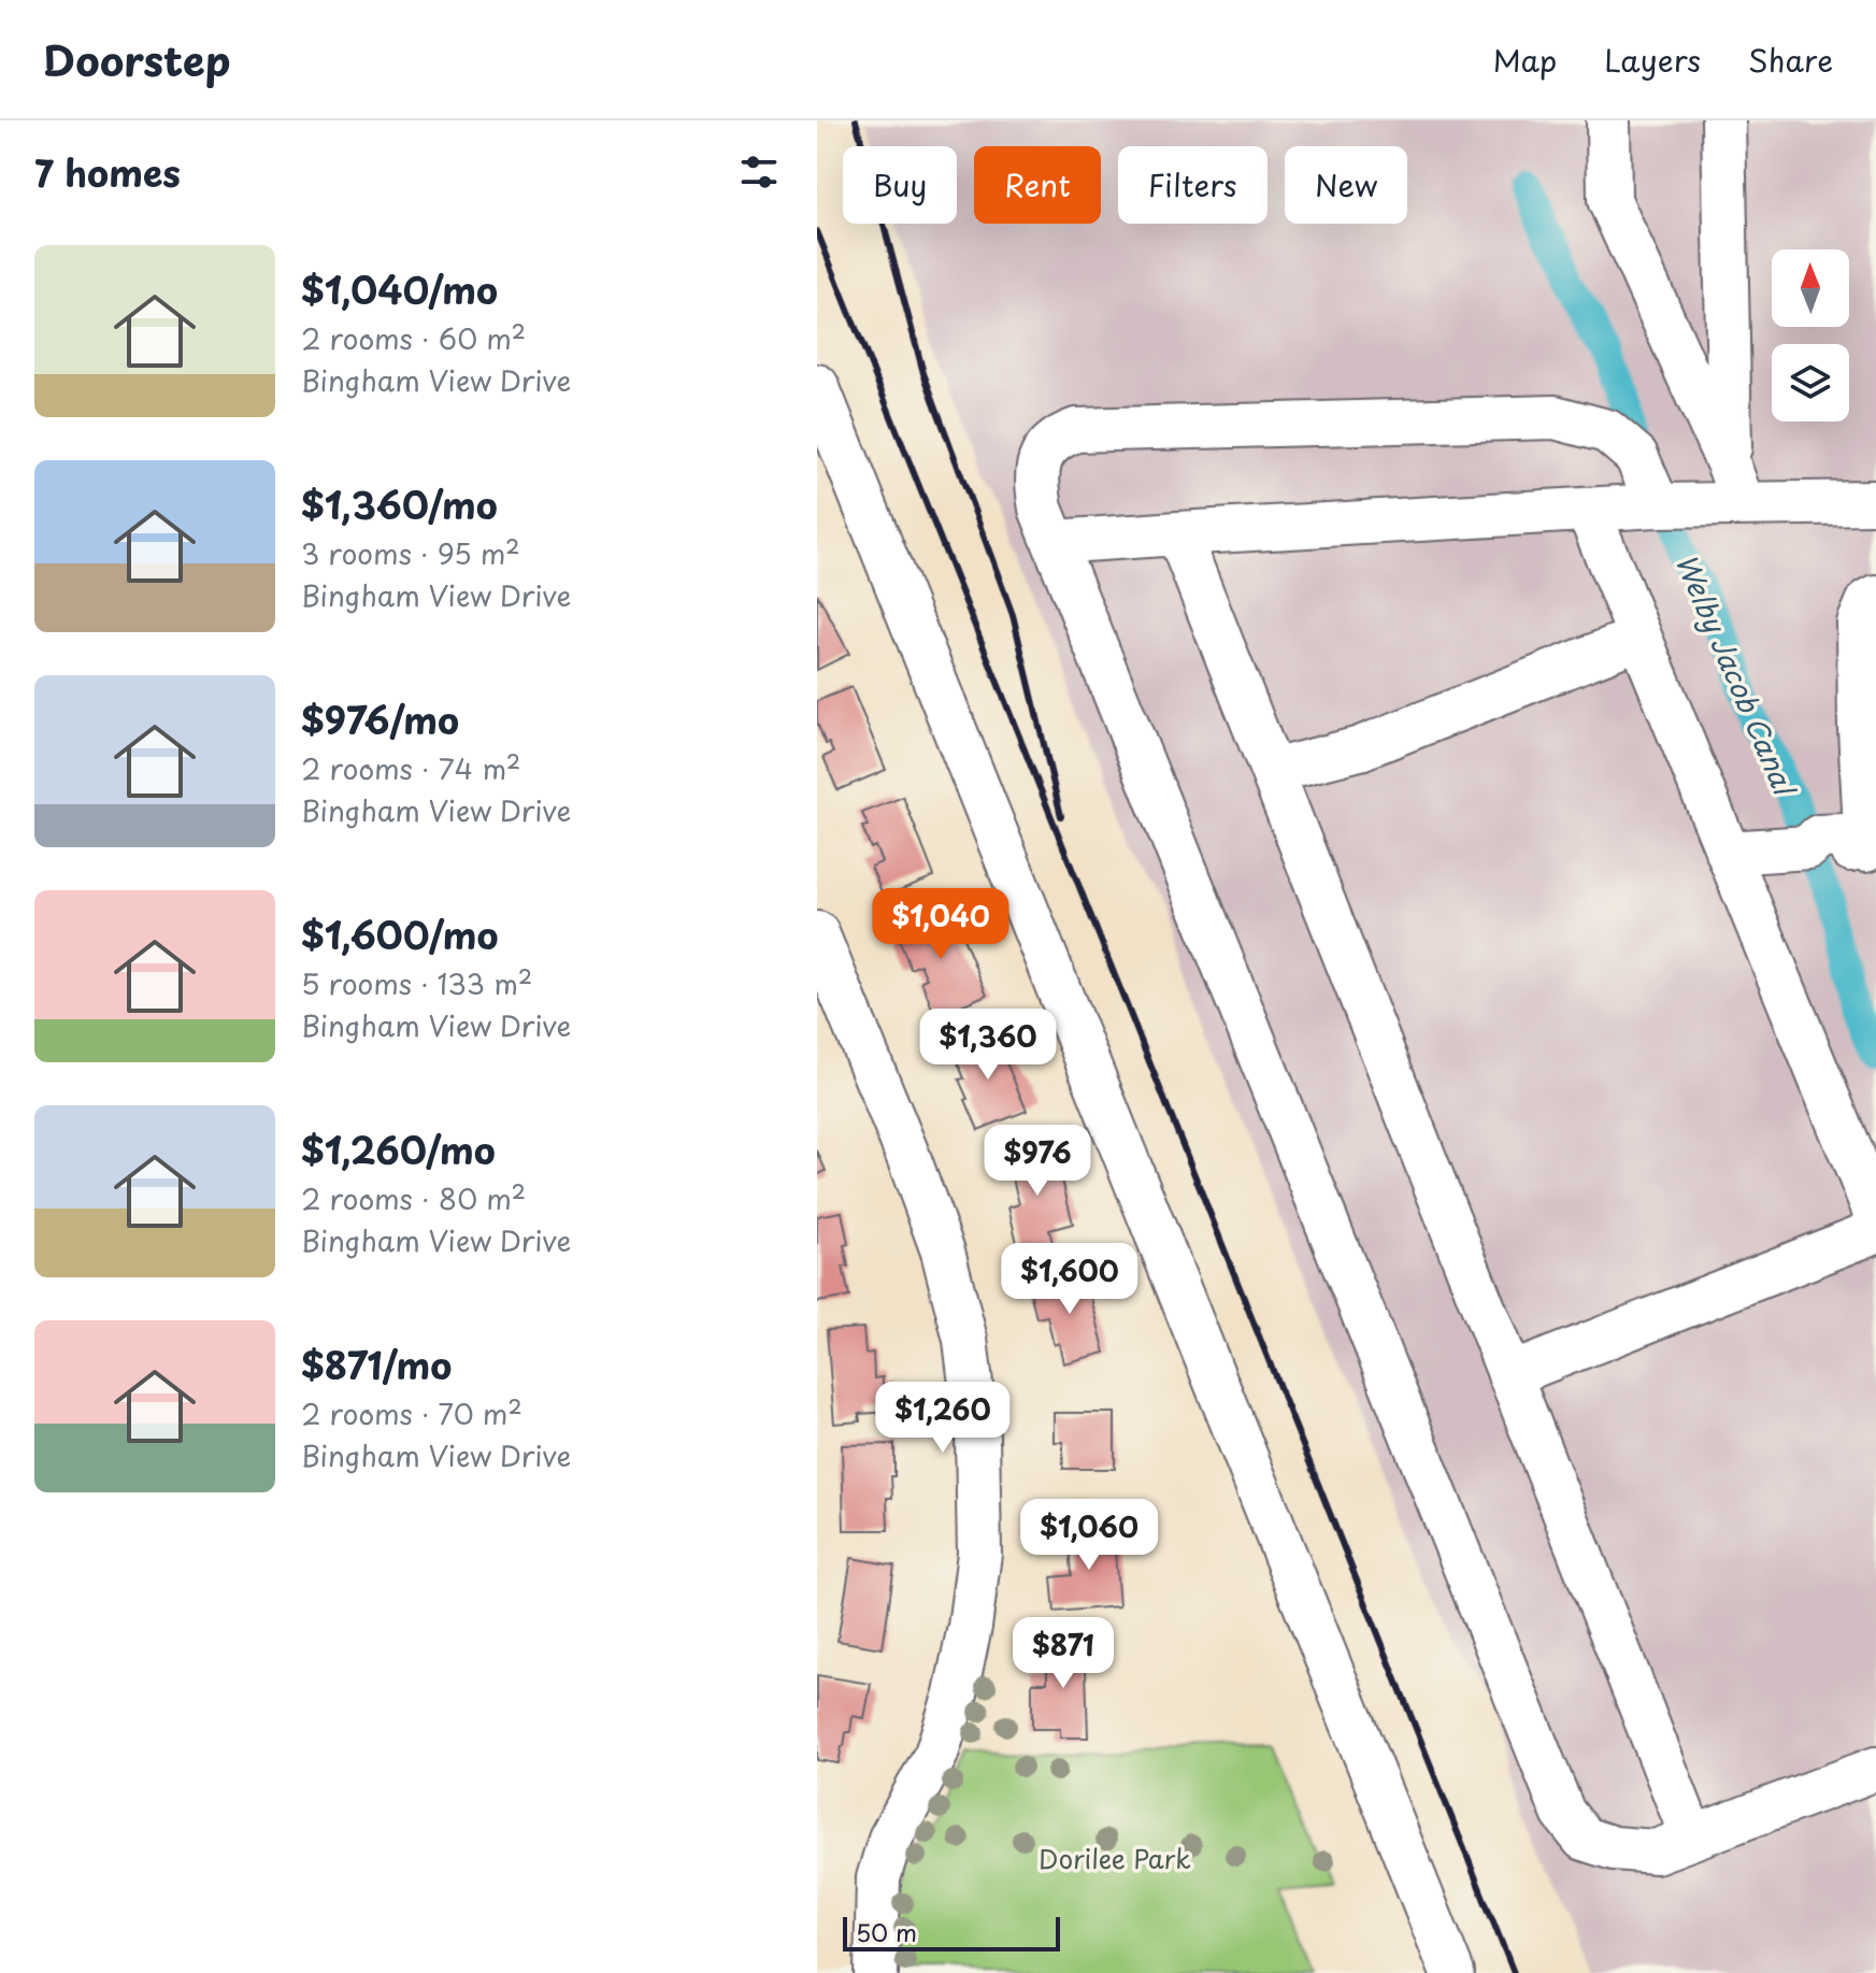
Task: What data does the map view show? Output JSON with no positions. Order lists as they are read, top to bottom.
{
  "water": ["Welby Jacob Canal"],
  "parks": ["Dorilee Park"],
  "scale_bar": "50 m",
  "north": "top",
  "page": {
    "header": "Doorstep",
    "nav": ["Map", "Layers", "Share"],
    "heading": "7 homes",
    "chip": [
      "Buy",
      "Rent",
      "Filters",
      "New"
    ],
    "list": [
      {
        "name": "$1,040/mo",
        "note": "2 rooms · 60 m² · Bingham View Drive"
      },
      {
        "name": "$1,360/mo",
        "note": "3 rooms · 95 m² · Bingham View Drive"
      },
      {
        "name": "$976/mo",
        "note": "2 rooms · 74 m² · Bingham View Drive"
      },
      {
        "name": "$1,600/mo",
        "note": "5 rooms · 133 m² · Bingham View Drive"
      },
      {
        "name": "$1,260/mo",
        "note": "2 rooms · 80 m² · Bingham View Drive"
      },
      {
        "name": "$871/mo",
        "note": "2 rooms · 70 m² · Bingham View Drive"
      }
    ],
    "price": [
      "$1,040",
      "$1,360",
      "$976",
      "$1,600",
      "$1,260",
      "$1,060",
      "$871"
    ],
    "scale": "50 m"
  }
}
